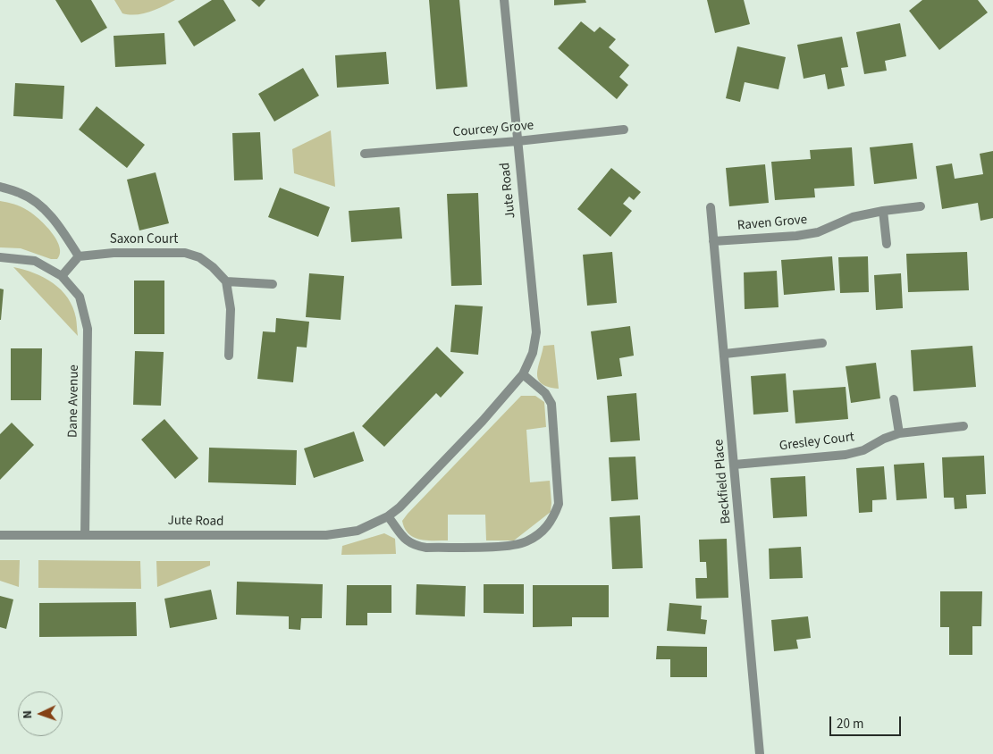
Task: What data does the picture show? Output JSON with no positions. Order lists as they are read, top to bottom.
{
  "streets": {
    "street": [
      "Courcey Grove",
      "Jute Road",
      "Raven Grove",
      "Saxon Court",
      "Dane Avenue",
      "Gresley Court",
      "Beckfield Place"
    ]
  },
  "crossings": [
    ["Courcey Grove", "Jute Road"],
    ["Jute Road", "Dane Avenue"],
    ["Raven Grove", "Beckfield Place"],
    ["Gresley Court", "Beckfield Place"]
  ],
  "scale_bar": "20 m",
  "north": "left"
}
